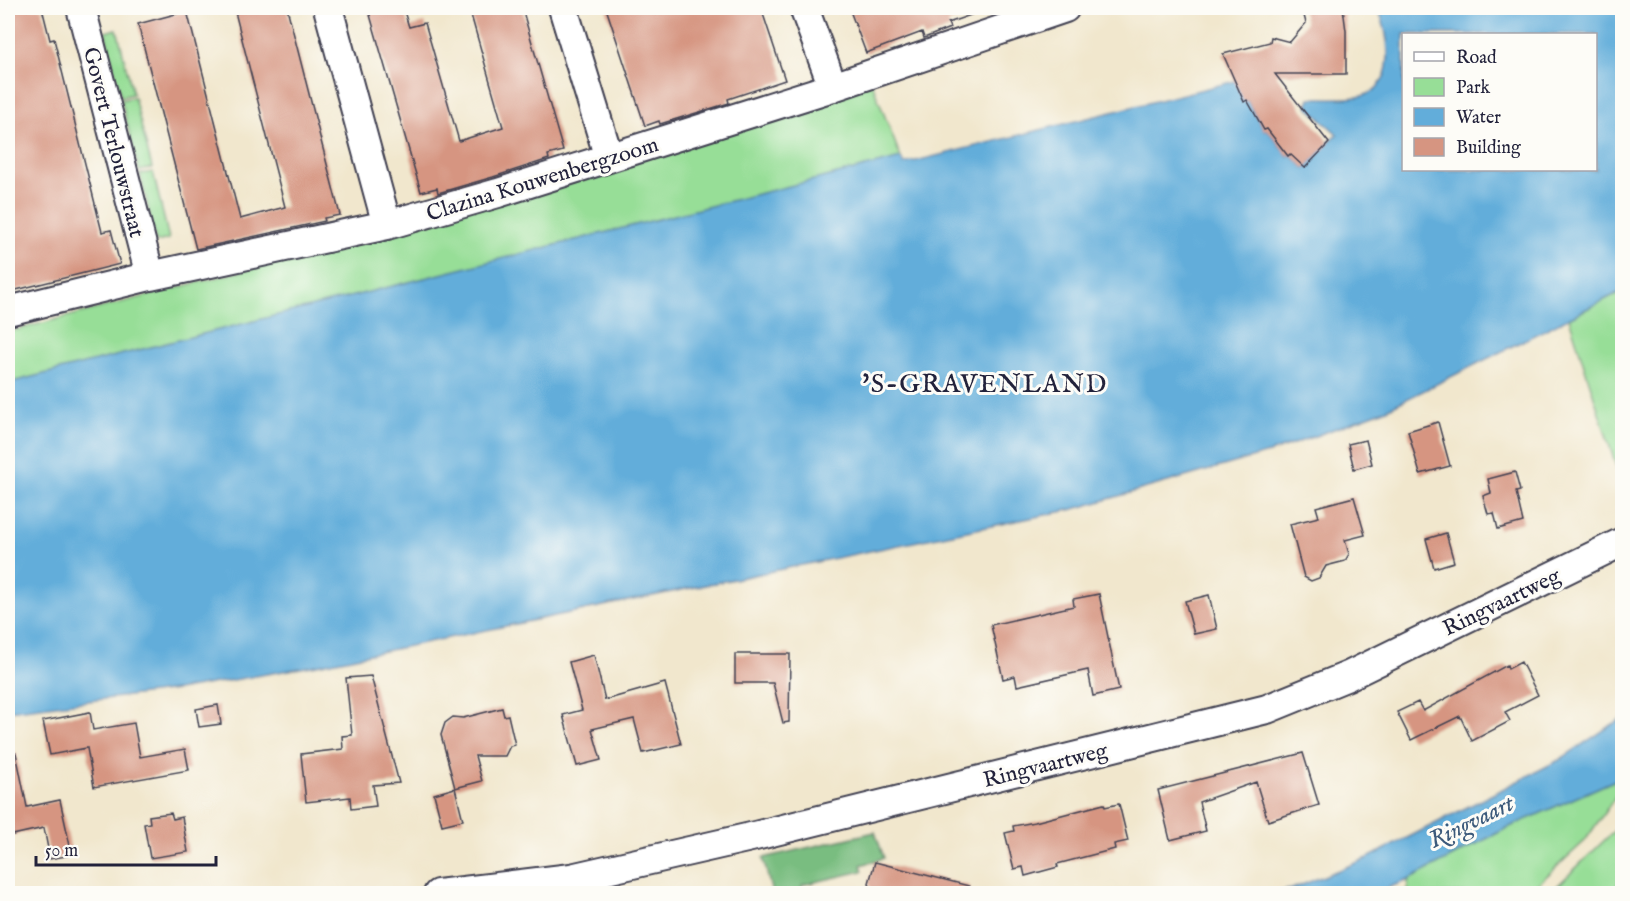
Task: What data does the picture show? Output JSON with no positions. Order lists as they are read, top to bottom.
{
  "streets": {
    "street": ["Govert Terlouwstraat", "Clazina Kouwenbergzoom", "Ringvaartweg"]
  },
  "crossings": [
    ["Govert Terlouwstraat", "Clazina Kouwenbergzoom"]
  ],
  "districts": ["'S-GRAVENLAND"],
  "water": ["Ringvaart"],
  "legend": [
    "Road",
    "Park",
    "Water",
    "Building"
  ],
  "scale_bar": "50 m"
}
